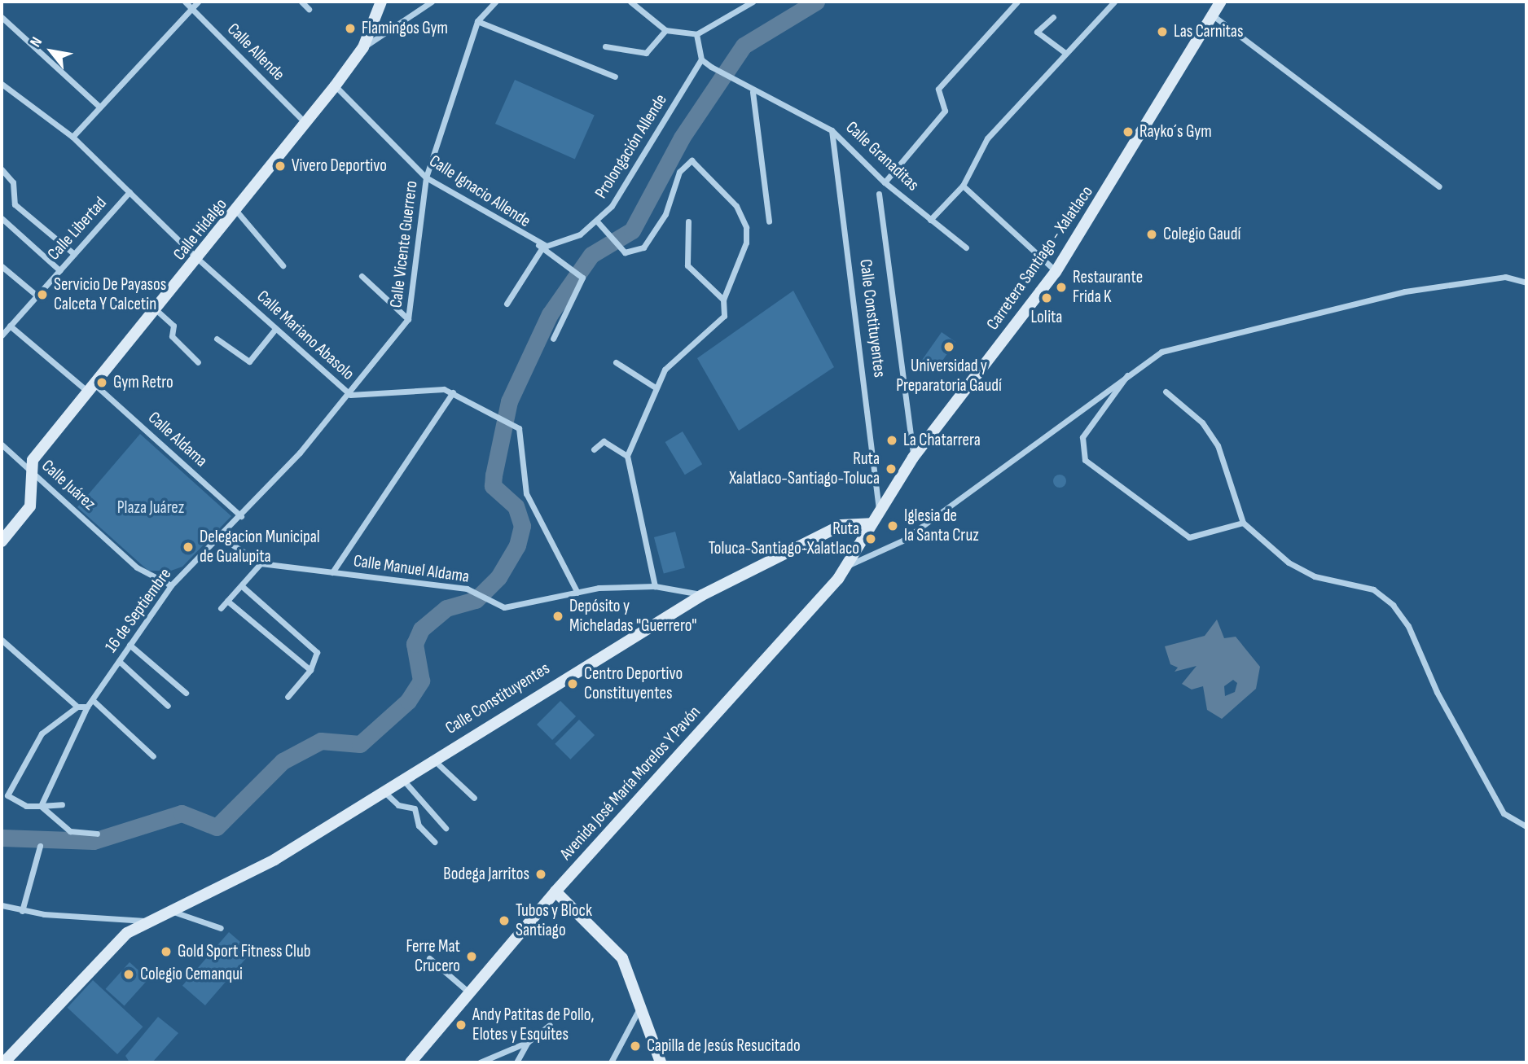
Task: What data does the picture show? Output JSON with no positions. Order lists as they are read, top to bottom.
{
  "streets": {
    "main road": [
      "Calle Hidalgo",
      "Carretera Santiago - Xalatlaco",
      "Calle Constituyentes",
      "Avenida José María Morelos Y Pavón"
    ],
    "street": [
      "Calle Allende",
      "Prolongación Allende",
      "Calle Granaditas",
      "Calle Ignacio Allende",
      "Calle Libertad",
      "Calle Vicente Guerrero",
      "Calle Mariano Abasolo",
      "Calle Aldama",
      "Calle Juárez",
      "Calle Manuel Aldama",
      "16 de Septiembre"
    ]
  },
  "crossings": [
    ["Calle Allende", "Calle Hidalgo"],
    ["Prolongación Allende", "Calle Granaditas"],
    ["Prolongación Allende", "Calle Ignacio Allende"],
    ["Calle Granaditas", "Calle Constituyentes"],
    ["Calle Ignacio Allende", "Calle Hidalgo"],
    ["Calle Ignacio Allende", "Calle Vicente Guerrero"],
    ["Calle Libertad", "Calle Mariano Abasolo"],
    ["Calle Hidalgo", "Calle Mariano Abasolo"],
    ["Calle Hidalgo", "Calle Aldama"],
    ["Calle Hidalgo", "Calle Juárez"],
    ["Calle Vicente Guerrero", "Calle Mariano Abasolo"],
    ["Calle Vicente Guerrero", "Calle Aldama"],
    ["Calle Vicente Guerrero", "Calle Manuel Aldama"],
    ["Calle Vicente Guerrero", "16 de Septiembre"],
    ["Carretera Santiago - Xalatlaco", "Calle Constituyentes"],
    ["Carretera Santiago - Xalatlaco", "Avenida José María Morelos Y Pavón"],
    ["Calle Constituyentes", "Calle Manuel Aldama"],
    ["Calle Constituyentes", "Avenida José María Morelos Y Pavón"],
    ["Calle Mariano Abasolo", "Calle Manuel Aldama"],
    ["Calle Juárez", "16 de Septiembre"],
    ["Calle Manuel Aldama", "16 de Septiembre"]
  ],
  "parks": ["Plaza Juárez"],
  "places": [
    "Flamingos Gym",
    "Las Carnitas",
    "Rayko´s Gym",
    "Vivero Deportivo",
    "Colegio Gaudí",
    "Restaurante Frida K",
    "Servicio De Payasos Calceta Y Calcetin",
    "Lolita",
    "Universidad y Preparatoria Gaudí",
    "Gym Retro",
    "La Chatarrera",
    "Ruta Xalatlaco-Santiago-Toluca",
    "Iglesia de la Santa Cruz",
    "Ruta Toluca-Santiago-Xalatlaco",
    "Delegacion Municipal de Gualupita",
    "Depósito y Micheladas \"Guerrero\"",
    "Centro Deportivo Constituyentes",
    "Bodega Jarritos",
    "Tubos y Block Santiago",
    "Gold Sport Fitness Club",
    "Ferre Mat Crucero",
    "Colegio Cemanqui",
    "Andy Patitas de Pollo, Elotes y Esquites",
    "Capilla de Jesús Resucitado"
  ],
  "north": "top left"
}
